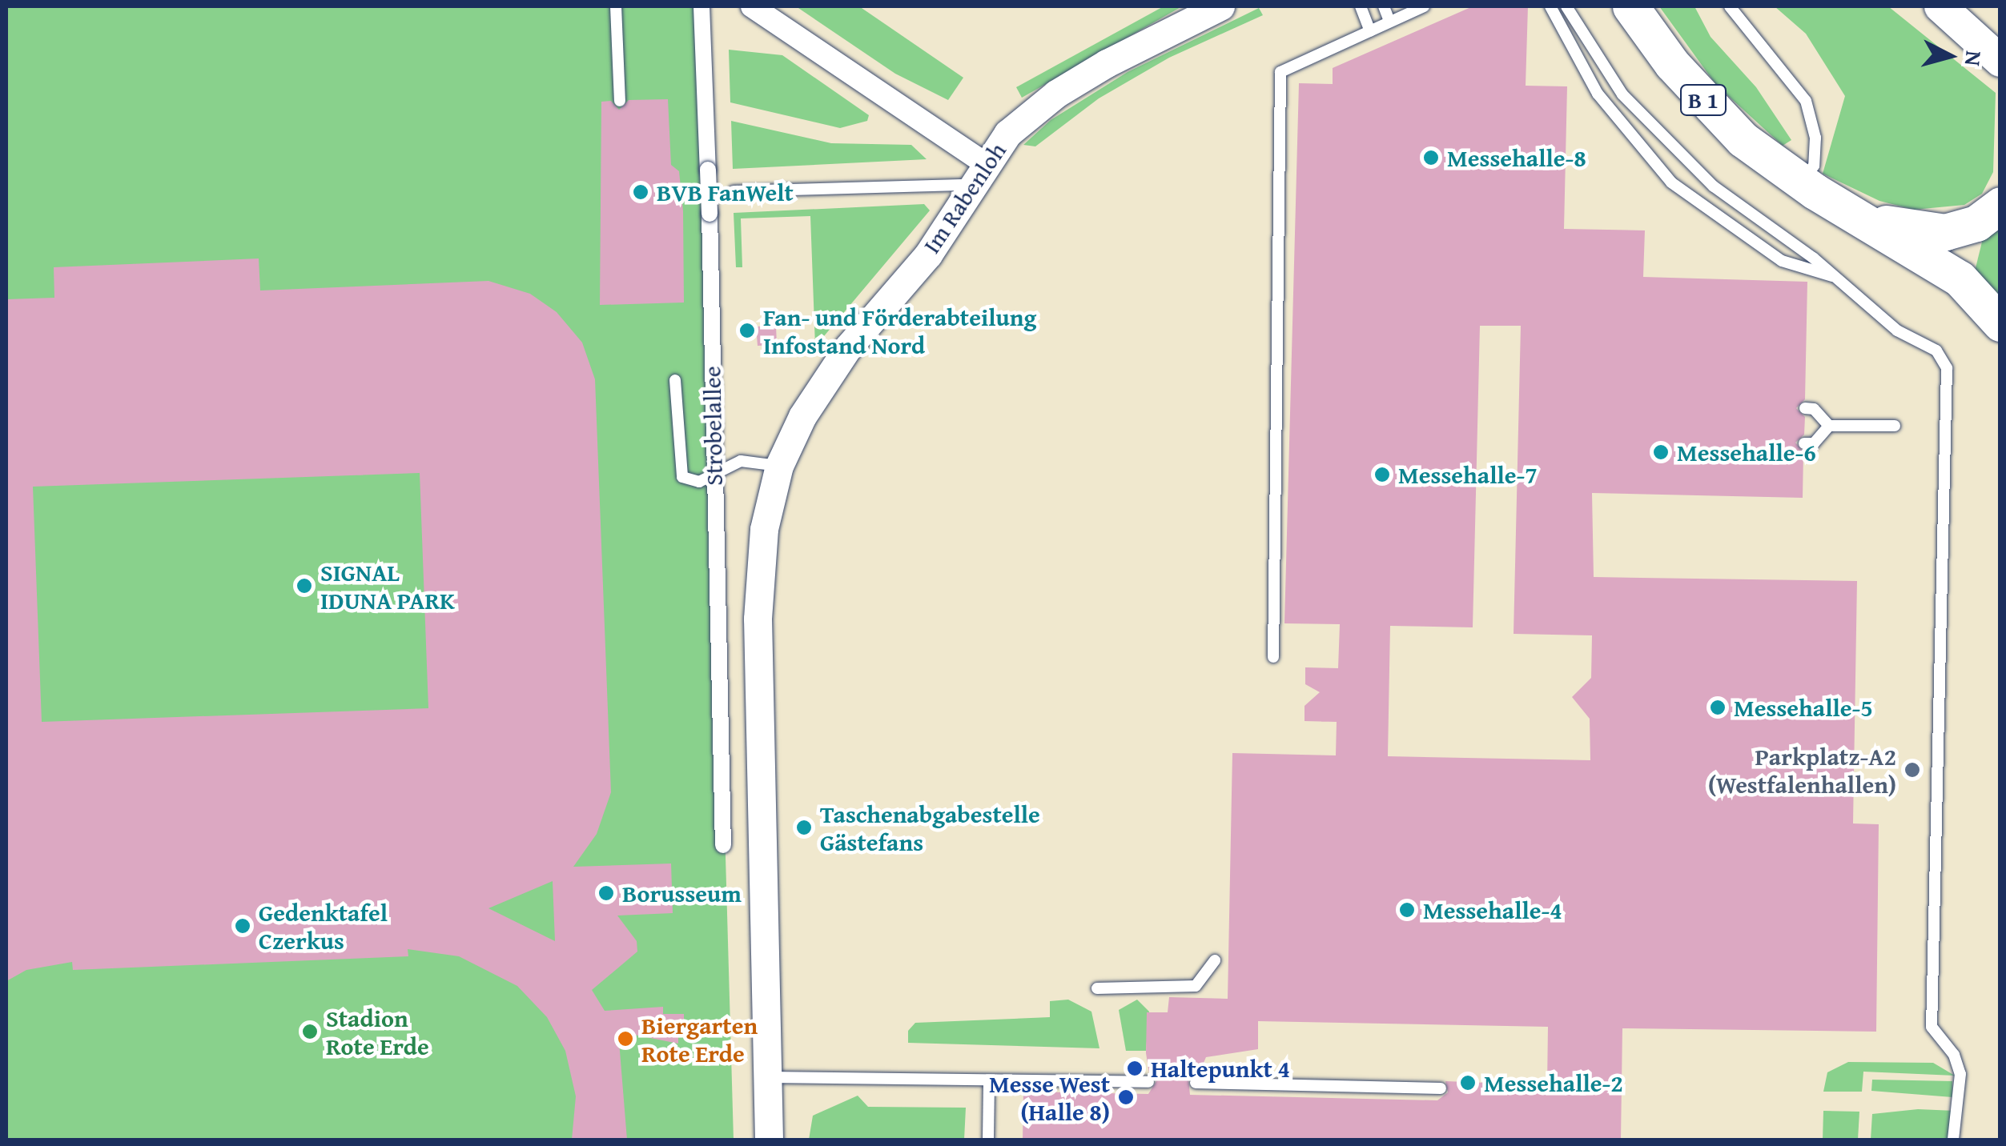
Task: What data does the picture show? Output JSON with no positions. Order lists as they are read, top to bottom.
{
  "streets": {
    "main road": ["B 1"],
    "street": ["Im Rabenloh", "Strobelallee"]
  },
  "places": [
    "Messehalle-8",
    "BVB FanWelt",
    "Fan- und Förderabteilung Infostand Nord",
    "Messehalle-6",
    "Messehalle-7",
    "SIGNAL IDUNA PARK",
    "Messehalle-5",
    "Parkplatz-A2 (Westfalenhallen)",
    "Taschenabgabestelle Gästefans",
    "Borusseum",
    "Messehalle-4",
    "Gedenktafel Czerkus",
    "Stadion Rote Erde",
    "Biergarten Rote Erde",
    "Haltepunkt 4",
    "Messehalle-2",
    "Messe West (Halle 8)"
  ],
  "north": "right"
}
